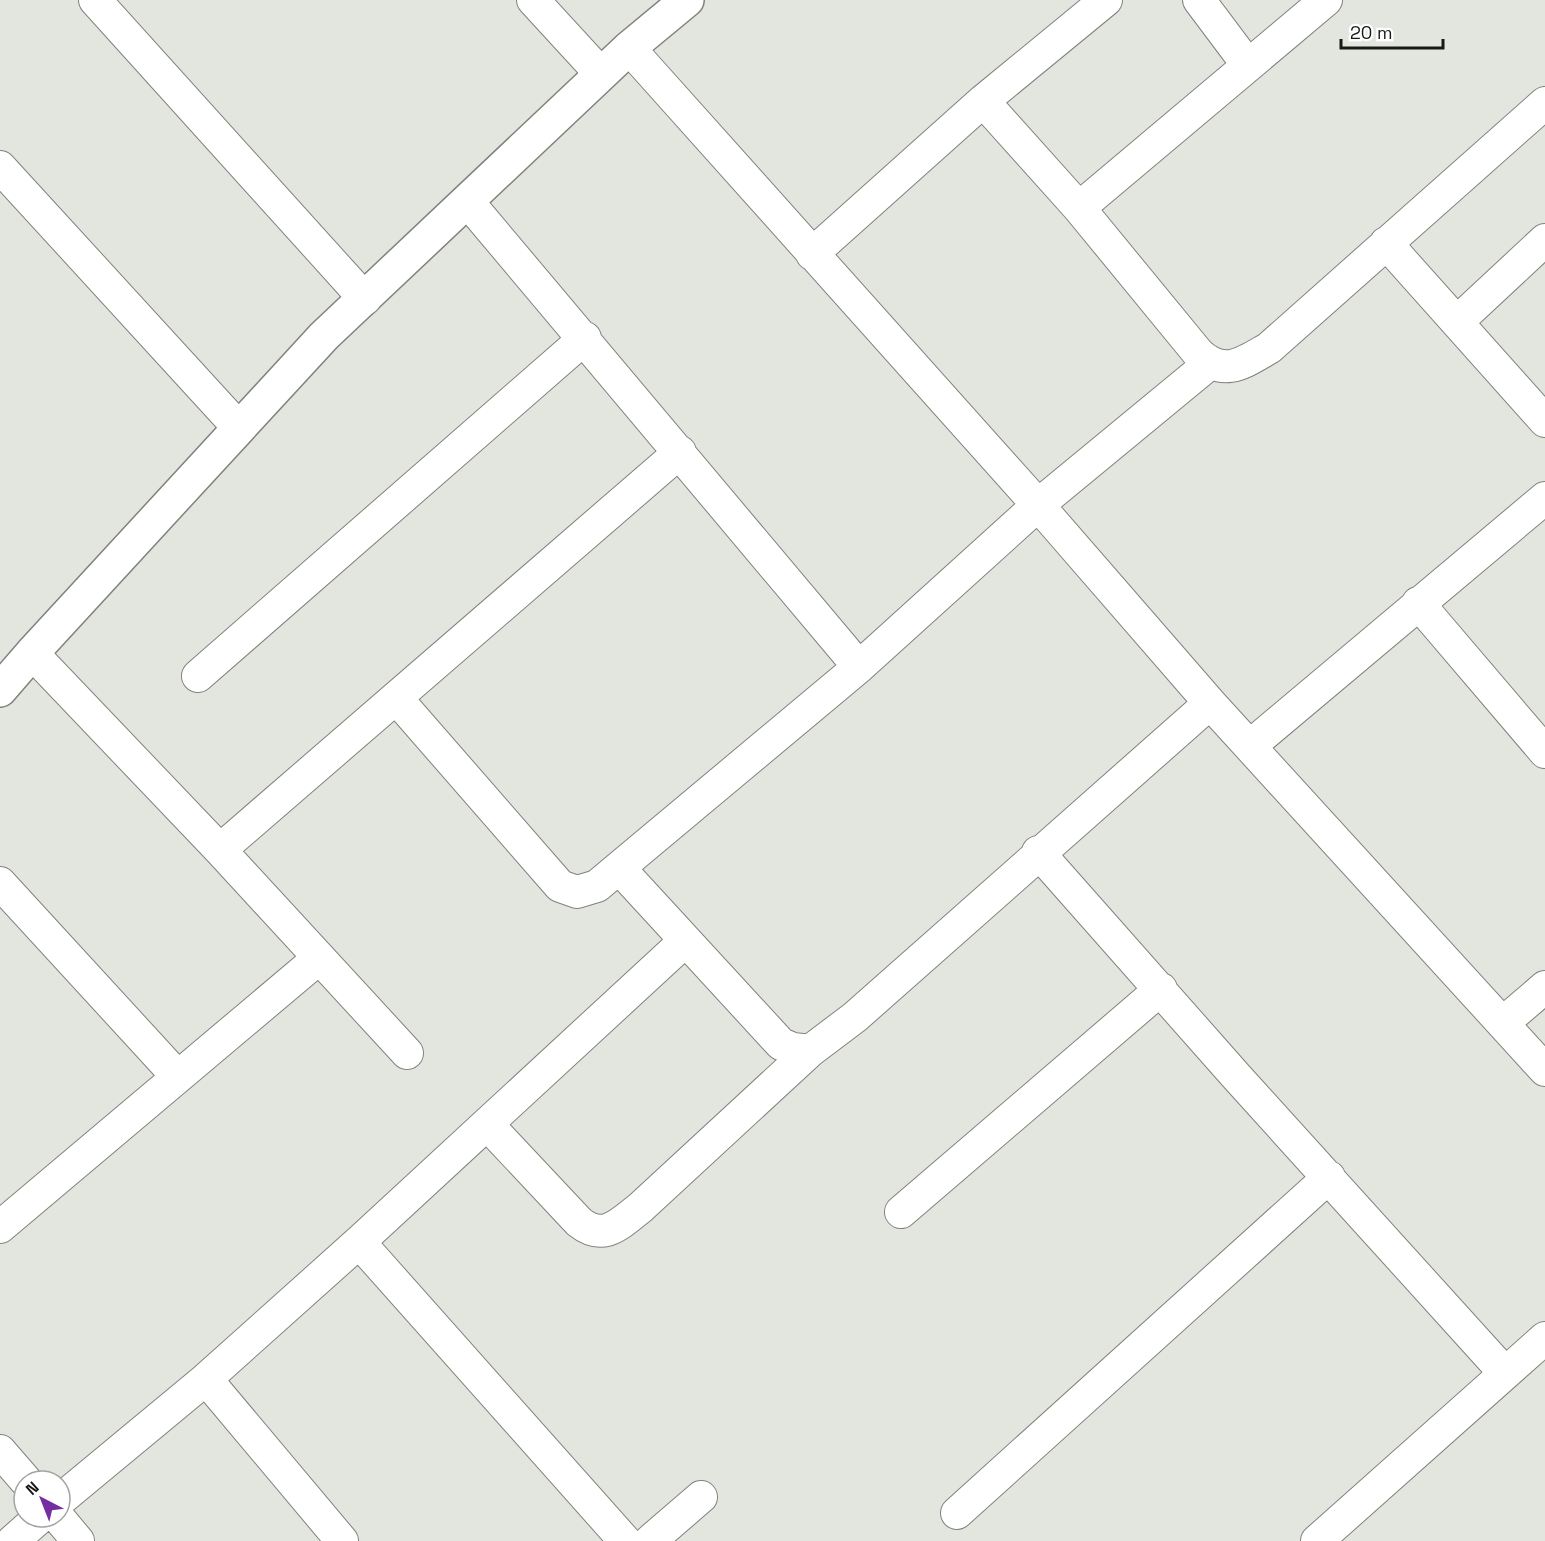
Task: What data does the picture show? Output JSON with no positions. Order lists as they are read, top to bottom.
{
  "scale_bar": "20 m",
  "north": "top left"
}
